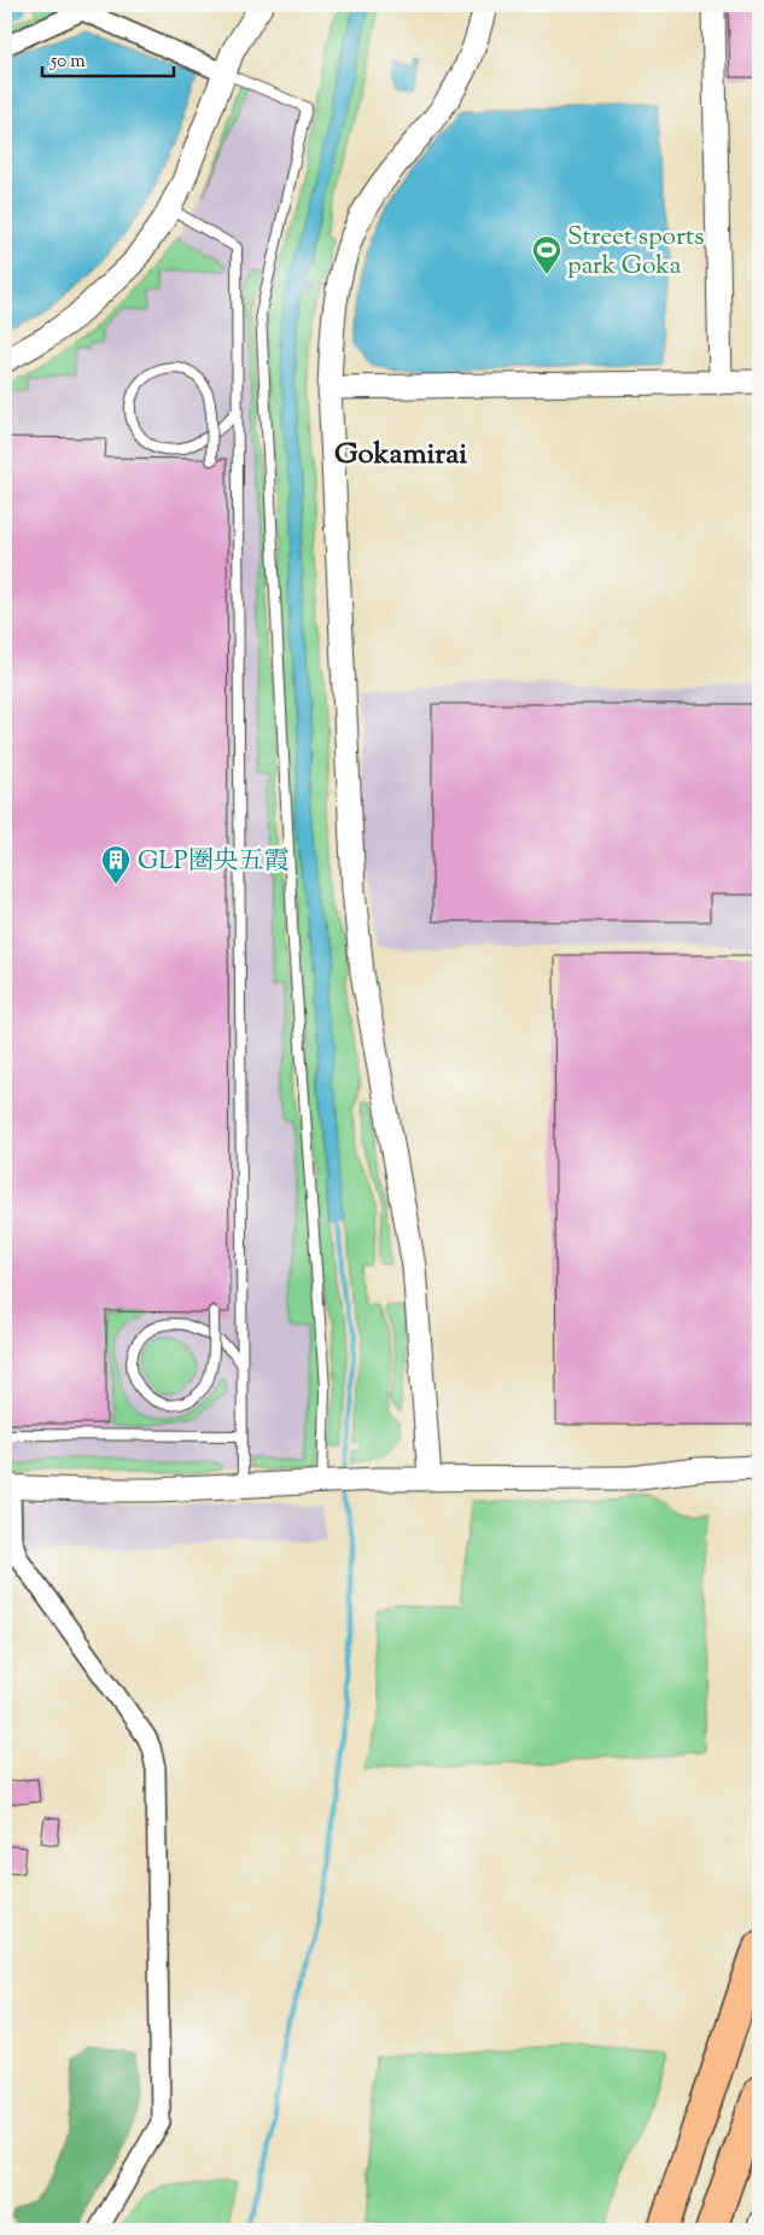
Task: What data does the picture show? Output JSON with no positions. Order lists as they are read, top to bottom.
{
  "districts": ["Gokamirai"],
  "places": {
    "sports": ["Street sports park Goka"],
    "building": ["GLP圏央五霞"]
  },
  "scale_bar": "50 m"
}
